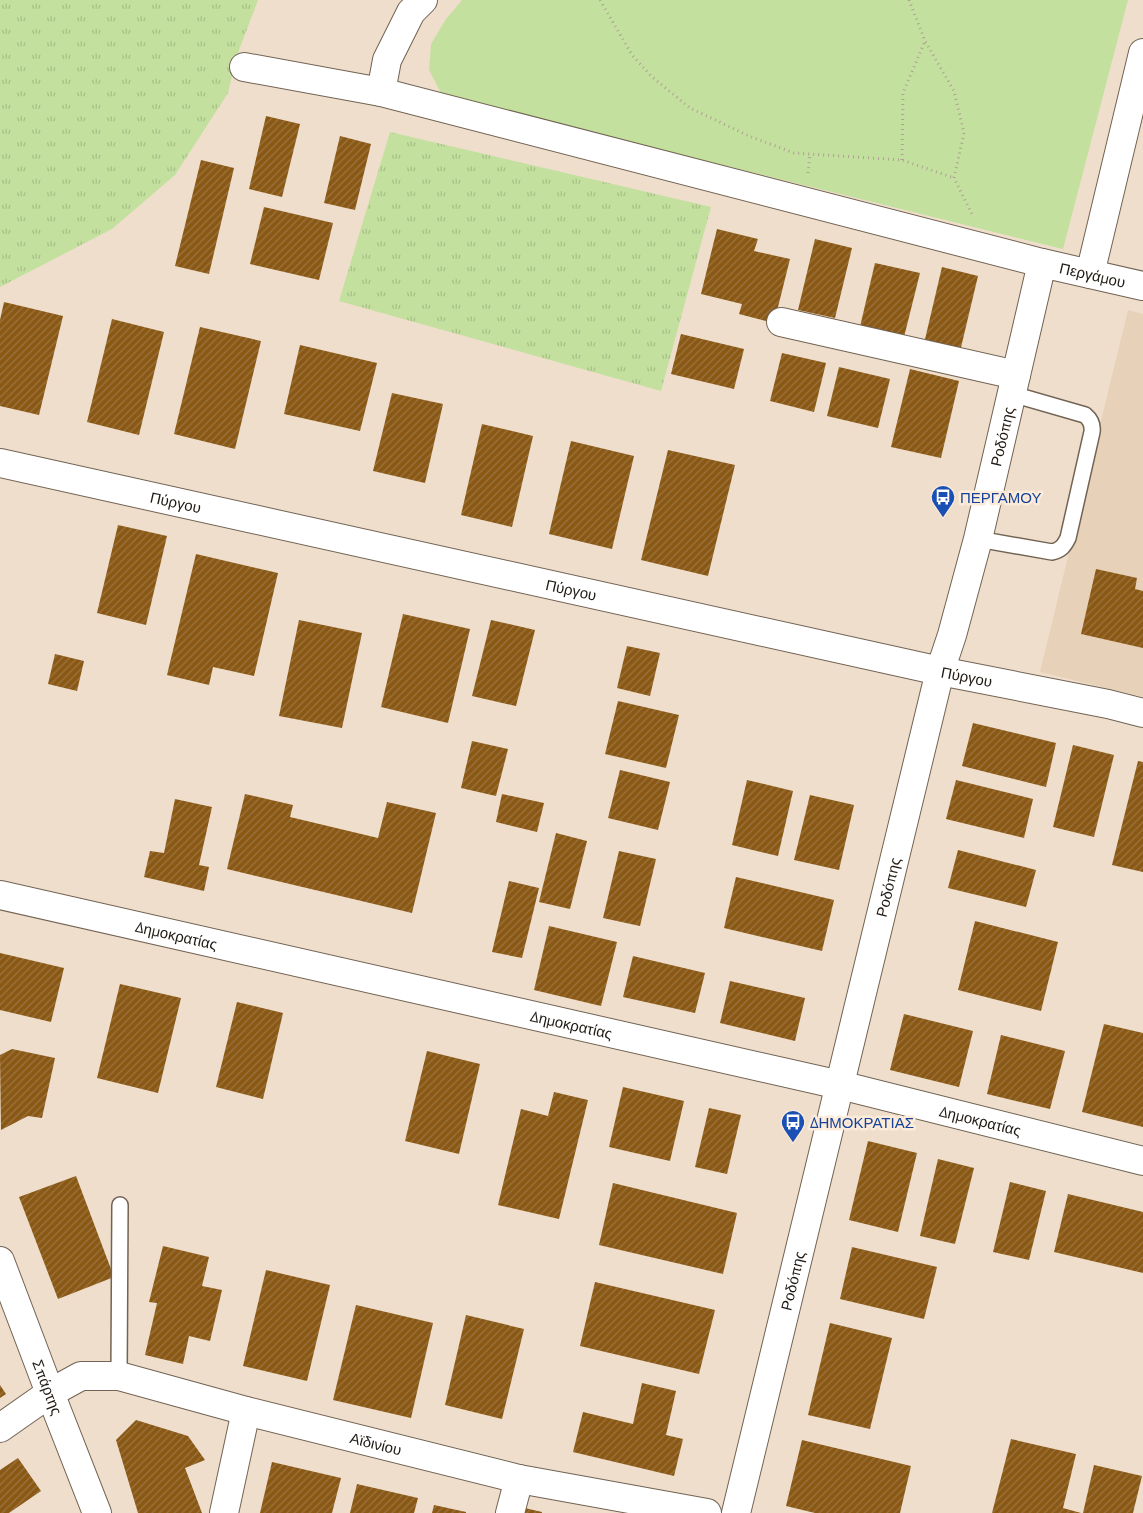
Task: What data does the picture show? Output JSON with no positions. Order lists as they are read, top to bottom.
{
  "streets": {
    "street": [
      "Περγάμου",
      "Ροδόπης",
      "Πύργου",
      "Δημοκρατίας",
      "Σπάρτης",
      "Αϊδινίου"
    ]
  },
  "crossings": [
    ["Περγάμου", "Ροδόπης"],
    ["Ροδόπης", "Πύργου"],
    ["Ροδόπης", "Δημοκρατίας"],
    ["Σπάρτης", "Αϊδινίου"]
  ],
  "places": {
    "bus stop": ["ΠΕΡΓΑΜΟΥ", "ΔΗΜΟΚΡΑΤΙΑΣ"]
  }
}
